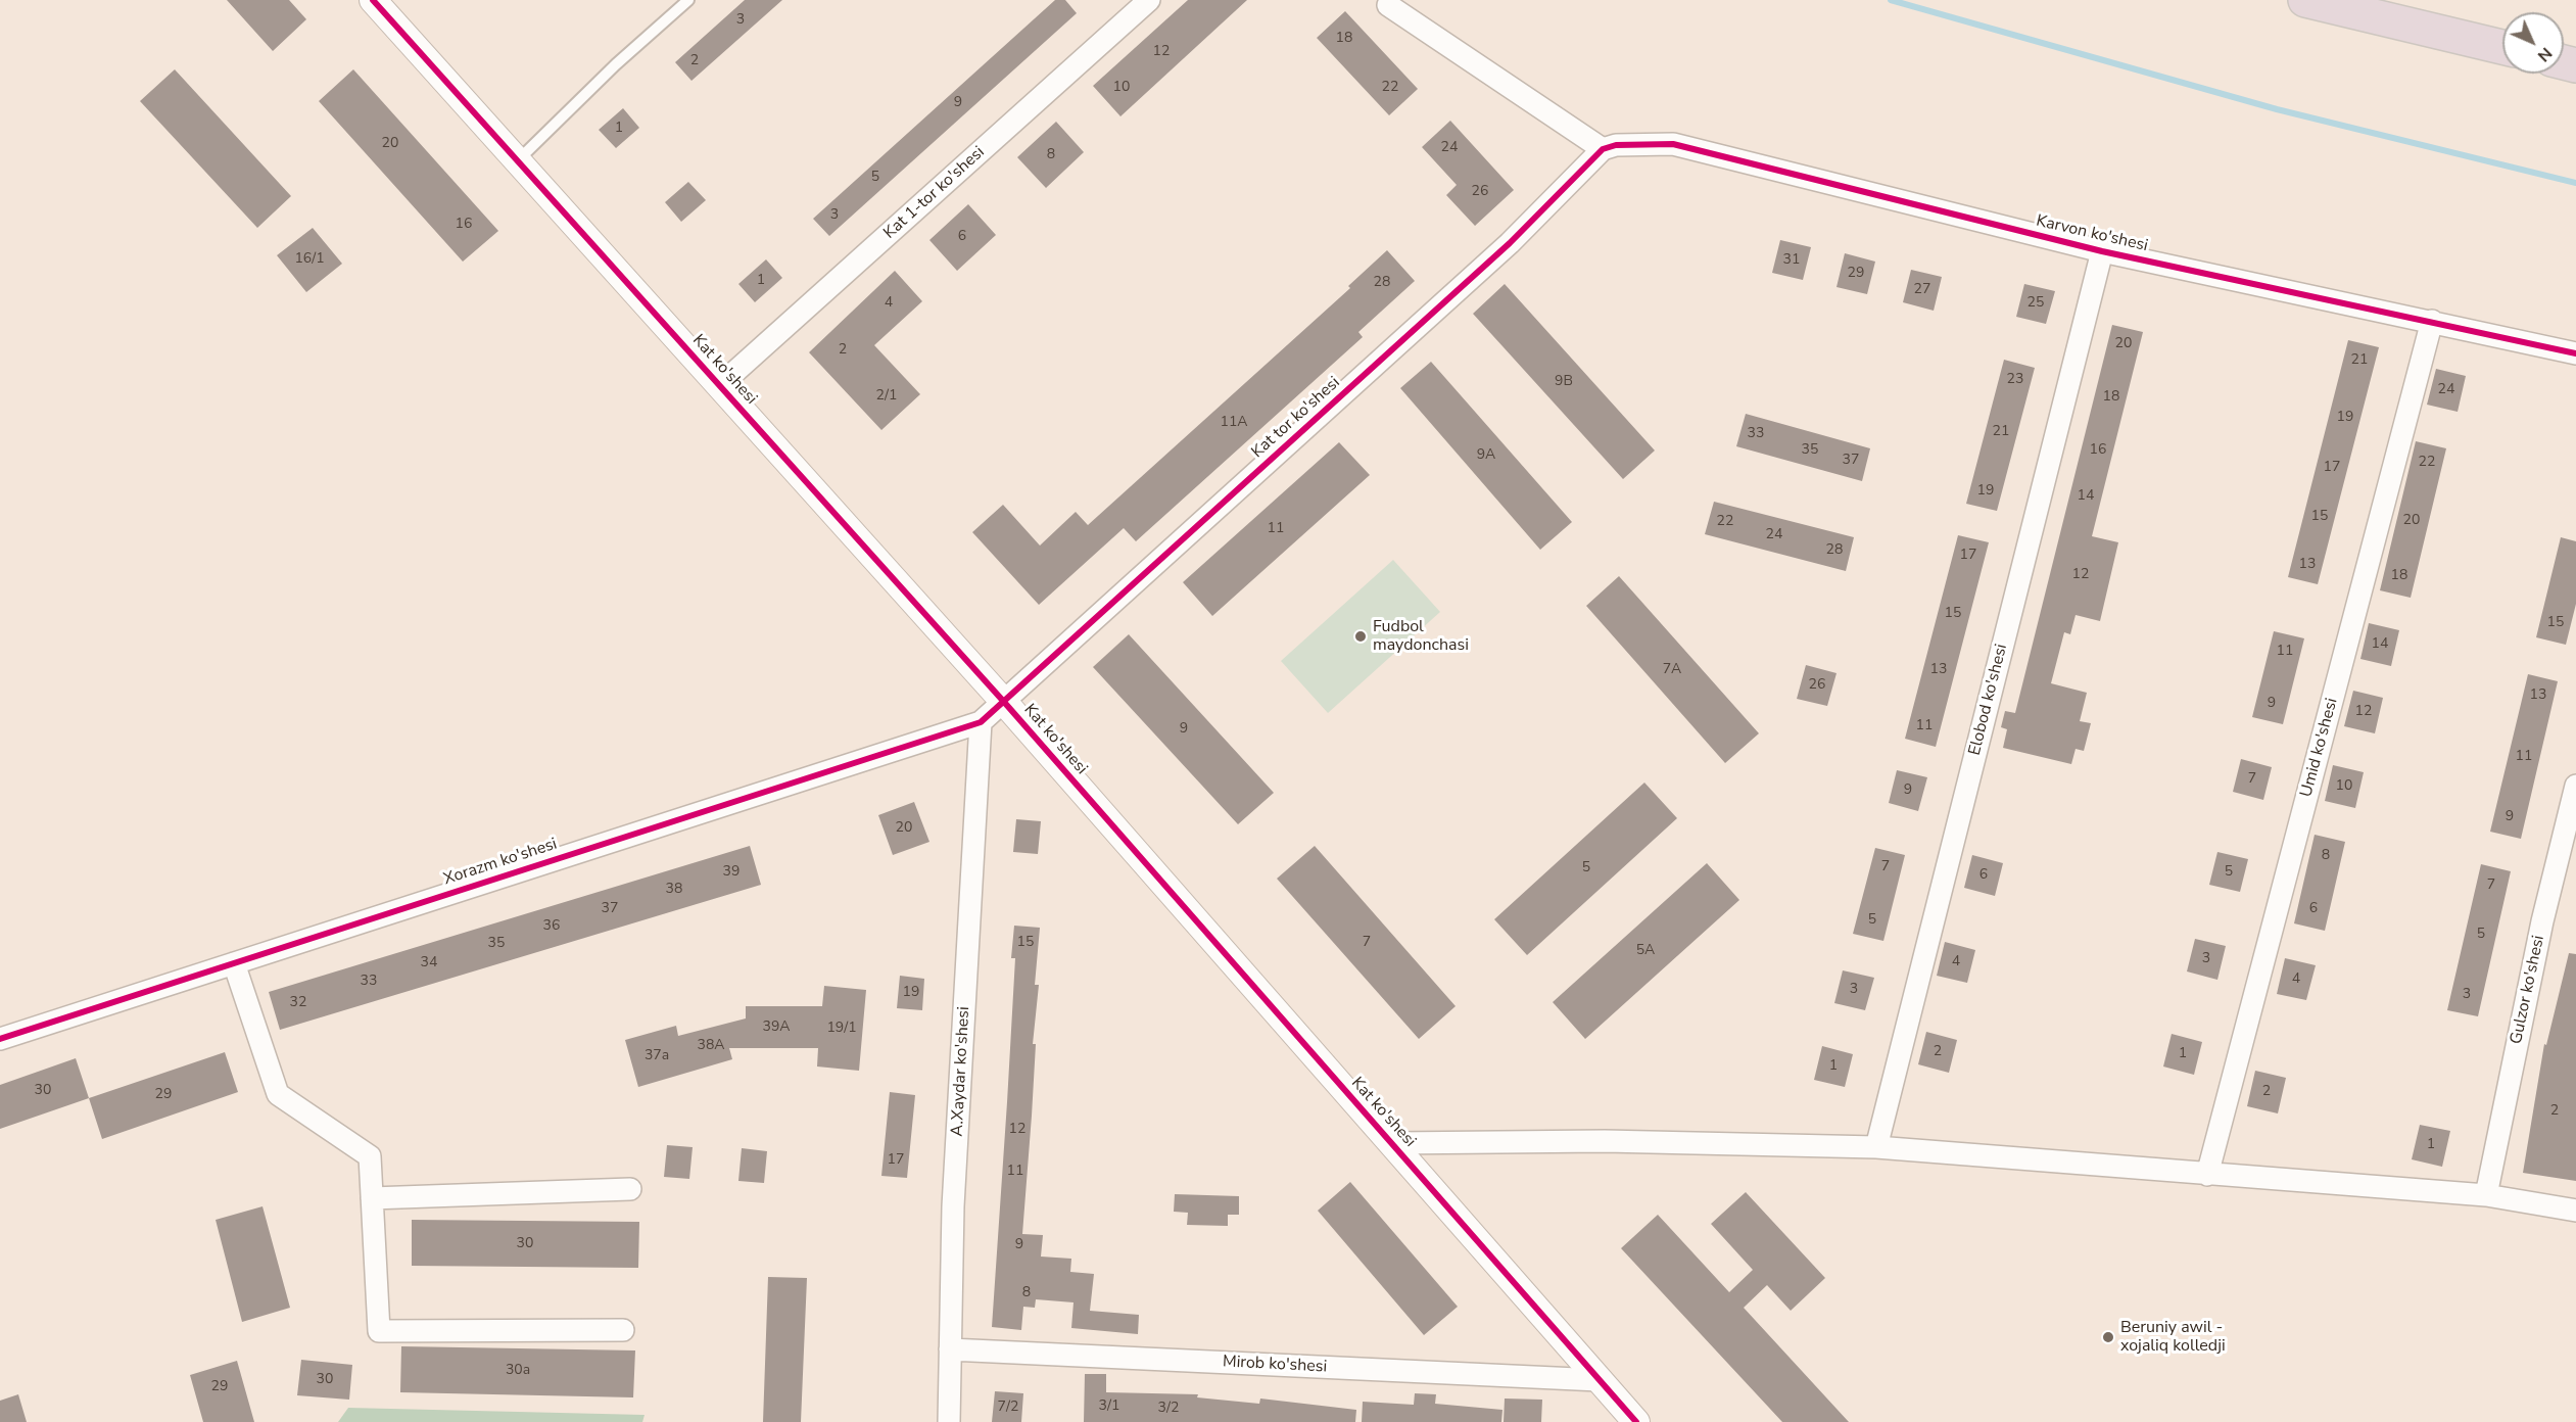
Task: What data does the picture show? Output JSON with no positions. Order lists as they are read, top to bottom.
{
  "streets": {
    "street": [
      "Kat 1-tor ko'shesi",
      "Karvon ko'shesi",
      "Kat ko'shesi",
      "Kat tor ko'shesi",
      "Elobod ko'shesi",
      "Umid ko'shesi",
      "Xorazm ko'shesi",
      "Gulzor ko'shesi",
      "A.Xaydar ko'shesi",
      "Mirob ko'shesi"
    ]
  },
  "crossings": [
    ["Kat 1-tor ko'shesi", "Kat ko'shesi"],
    ["Karvon ko'shesi", "Kat tor ko'shesi"],
    ["Karvon ko'shesi", "Elobod ko'shesi"],
    ["Karvon ko'shesi", "Umid ko'shesi"],
    ["Kat ko'shesi", "Kat tor ko'shesi"],
    ["Kat ko'shesi", "Xorazm ko'shesi"],
    ["Kat ko'shesi", "Mirob ko'shesi"],
    ["Kat tor ko'shesi", "Xorazm ko'shesi"],
    ["Xorazm ko'shesi", "A.Xaydar ko'shesi"],
    ["A.Xaydar ko'shesi", "Mirob ko'shesi"]
  ],
  "places": ["Fudbol maydonchasi", "Beruniy awil - xojaliq kolledji"],
  "house_numbers": [
    "3",
    "18",
    "12",
    "2",
    "10",
    "22",
    "9",
    "1",
    "20",
    "24",
    "8",
    "5",
    "26",
    "3",
    "16",
    "6",
    "16/1",
    "31",
    "29",
    "1",
    "28",
    "27",
    "4",
    "25",
    "20",
    "2",
    "21",
    "23",
    "9B",
    "24",
    "2/1",
    "18",
    "19",
    "11A",
    "21",
    "33",
    "35",
    "16",
    "9A",
    "37",
    "22",
    "17",
    "19",
    "14",
    "15",
    "20",
    "22",
    "11",
    "24",
    "28",
    "17",
    "13",
    "12",
    "18",
    "15",
    "15",
    "14",
    "11",
    "7A",
    "13",
    "26",
    "13",
    "9",
    "12",
    "11",
    "9",
    "11",
    "7",
    "10",
    "9",
    "9",
    "20",
    "8",
    "7",
    "5",
    "39",
    "5",
    "6",
    "7",
    "38",
    "37",
    "6",
    "5",
    "36",
    "5",
    "15",
    "7",
    "35",
    "5A",
    "3",
    "4",
    "34",
    "4",
    "33",
    "3",
    "19",
    "3",
    "32",
    "39A",
    "19/1",
    "38A",
    "2",
    "1",
    "37a",
    "1",
    "30",
    "2",
    "29",
    "2",
    "12",
    "1",
    "17",
    "11",
    "30",
    "9",
    "8",
    "30a",
    "30",
    "29",
    "3/1",
    "7/2",
    "3/2"
  ],
  "north": "bottom right"
}
